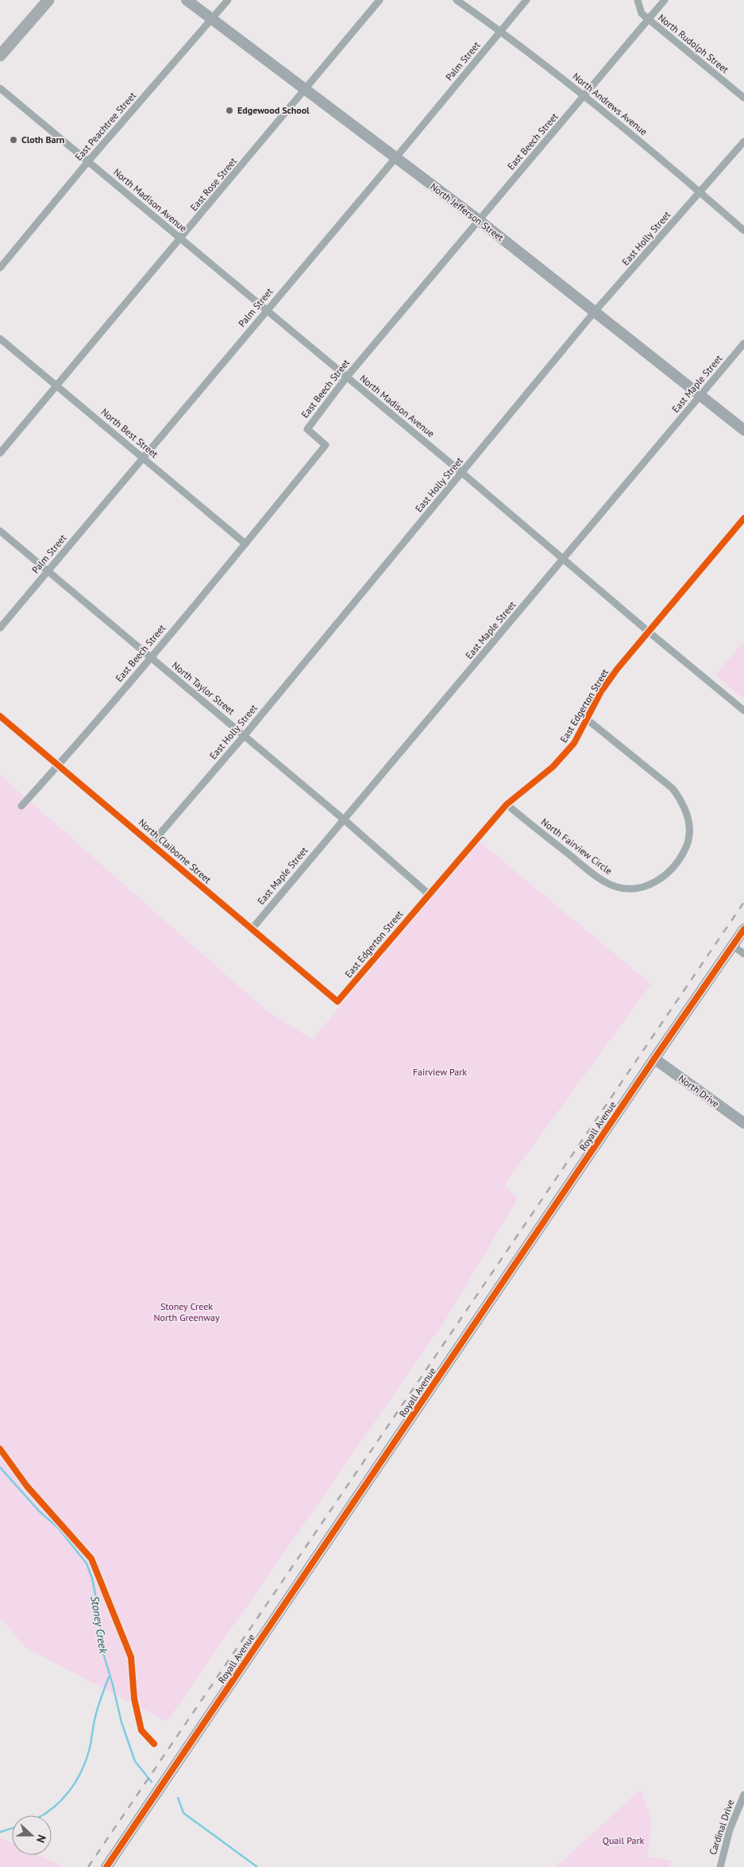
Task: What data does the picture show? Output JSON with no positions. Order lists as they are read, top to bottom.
{
  "streets": {
    "street": [
      "North Rudolph Street",
      "Palm Street",
      "North Andrews Avenue",
      "East Peachtree Street",
      "East Beech Street",
      "East Rose Street",
      "North Madison Avenue",
      "North Jefferson Street",
      "East Holly Street",
      "East Maple Street",
      "North Best Street",
      "North Taylor Street",
      "East Edgerton Street",
      "North Fairview Circle",
      "North Claiborne Street",
      "North Drive",
      "Royall Avenue",
      "Cardinal Drive"
    ]
  },
  "crossings": [
    ["North Rudolph Street", "East Beech Street"],
    ["Palm Street", "North Andrews Avenue"],
    ["Palm Street", "North Madison Avenue"],
    ["Palm Street", "North Jefferson Street"],
    ["Palm Street", "North Best Street"],
    ["Palm Street", "North Taylor Street"],
    ["North Andrews Avenue", "East Beech Street"],
    ["North Andrews Avenue", "East Holly Street"],
    ["East Peachtree Street", "North Madison Avenue"],
    ["East Peachtree Street", "North Jefferson Street"],
    ["East Beech Street", "North Madison Avenue"],
    ["East Beech Street", "North Jefferson Street"],
    ["East Beech Street", "North Best Street"],
    ["East Beech Street", "North Taylor Street"],
    ["East Beech Street", "North Claiborne Street"],
    ["East Rose Street", "North Madison Avenue"],
    ["East Rose Street", "North Jefferson Street"],
    ["East Rose Street", "North Best Street"],
    ["North Madison Avenue", "East Holly Street"],
    ["North Madison Avenue", "East Maple Street"],
    ["North Madison Avenue", "East Edgerton Street"],
    ["North Jefferson Street", "East Holly Street"],
    ["North Jefferson Street", "East Maple Street"],
    ["East Holly Street", "North Taylor Street"],
    ["East Holly Street", "North Claiborne Street"],
    ["East Maple Street", "North Taylor Street"],
    ["East Maple Street", "North Claiborne Street"],
    ["North Taylor Street", "East Edgerton Street"],
    ["East Edgerton Street", "North Fairview Circle"],
    ["East Edgerton Street", "North Claiborne Street"],
    ["North Drive", "Royall Avenue"]
  ],
  "water": ["Stoney Creek"],
  "parks": ["Fairview Park", "Stoney Creek North Greenway", "Quail Park"],
  "places": ["Edgewood School", "Cloth Barn"],
  "north": "right"
}
